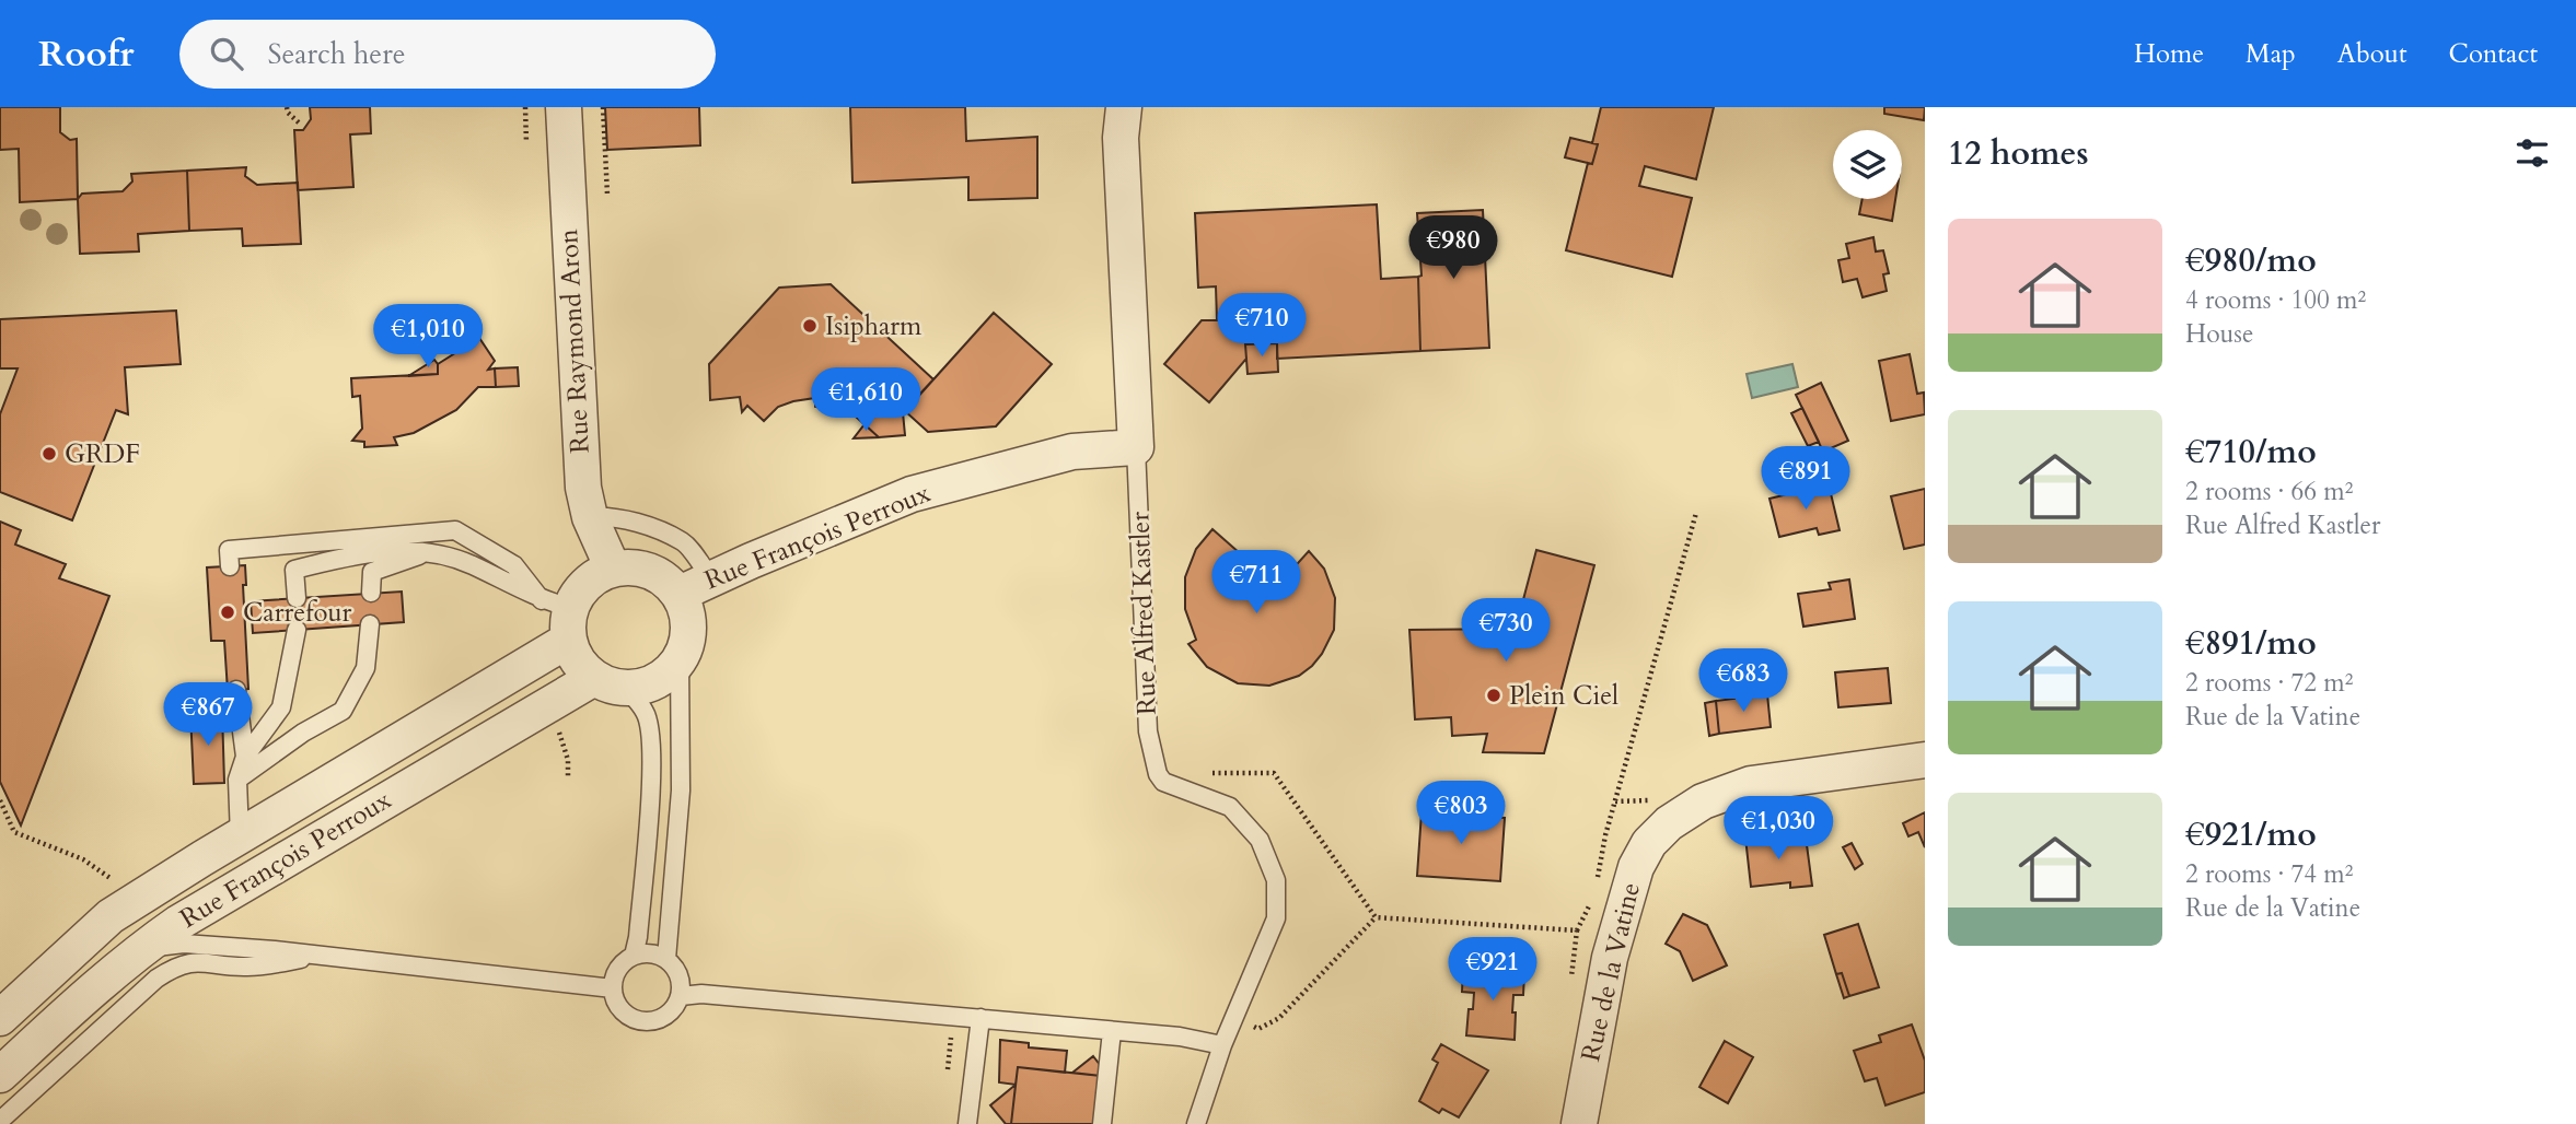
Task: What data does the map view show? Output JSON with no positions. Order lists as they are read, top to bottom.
{
  "streets": {
    "street": [
      "Rue Raymond Aron",
      "Rue François Perroux",
      "Rue Alfred Kastler",
      "Rue de la Vatine"
    ]
  },
  "crossings": [
    ["Rue Raymond Aron", "Rue François Perroux"],
    ["Rue François Perroux", "Rue Alfred Kastler"]
  ],
  "places": [
    "Isipharm",
    "GRDF",
    "Carrefour",
    "Plein Ciel"
  ],
  "page": {
    "header": "Roofr",
    "search": "Search here",
    "nav": [
      "Home",
      "Map",
      "About",
      "Contact"
    ],
    "heading": "12 homes",
    "list": [
      {
        "name": "€980/mo",
        "note": "4 rooms · 100 m² · House"
      },
      {
        "name": "€710/mo",
        "note": "2 rooms · 66 m² · Rue Alfred Kastler"
      },
      {
        "name": "€891/mo",
        "note": "2 rooms · 72 m² · Rue de la Vatine"
      },
      {
        "name": "€921/mo",
        "note": "2 rooms · 74 m² · Rue de la Vatine"
      }
    ],
    "price": [
      "€980",
      "€710",
      "€1,010",
      "€1,610",
      "€891",
      "€711",
      "€730",
      "€683",
      "€867",
      "€803",
      "€1,030",
      "€921"
    ]
  }
}
